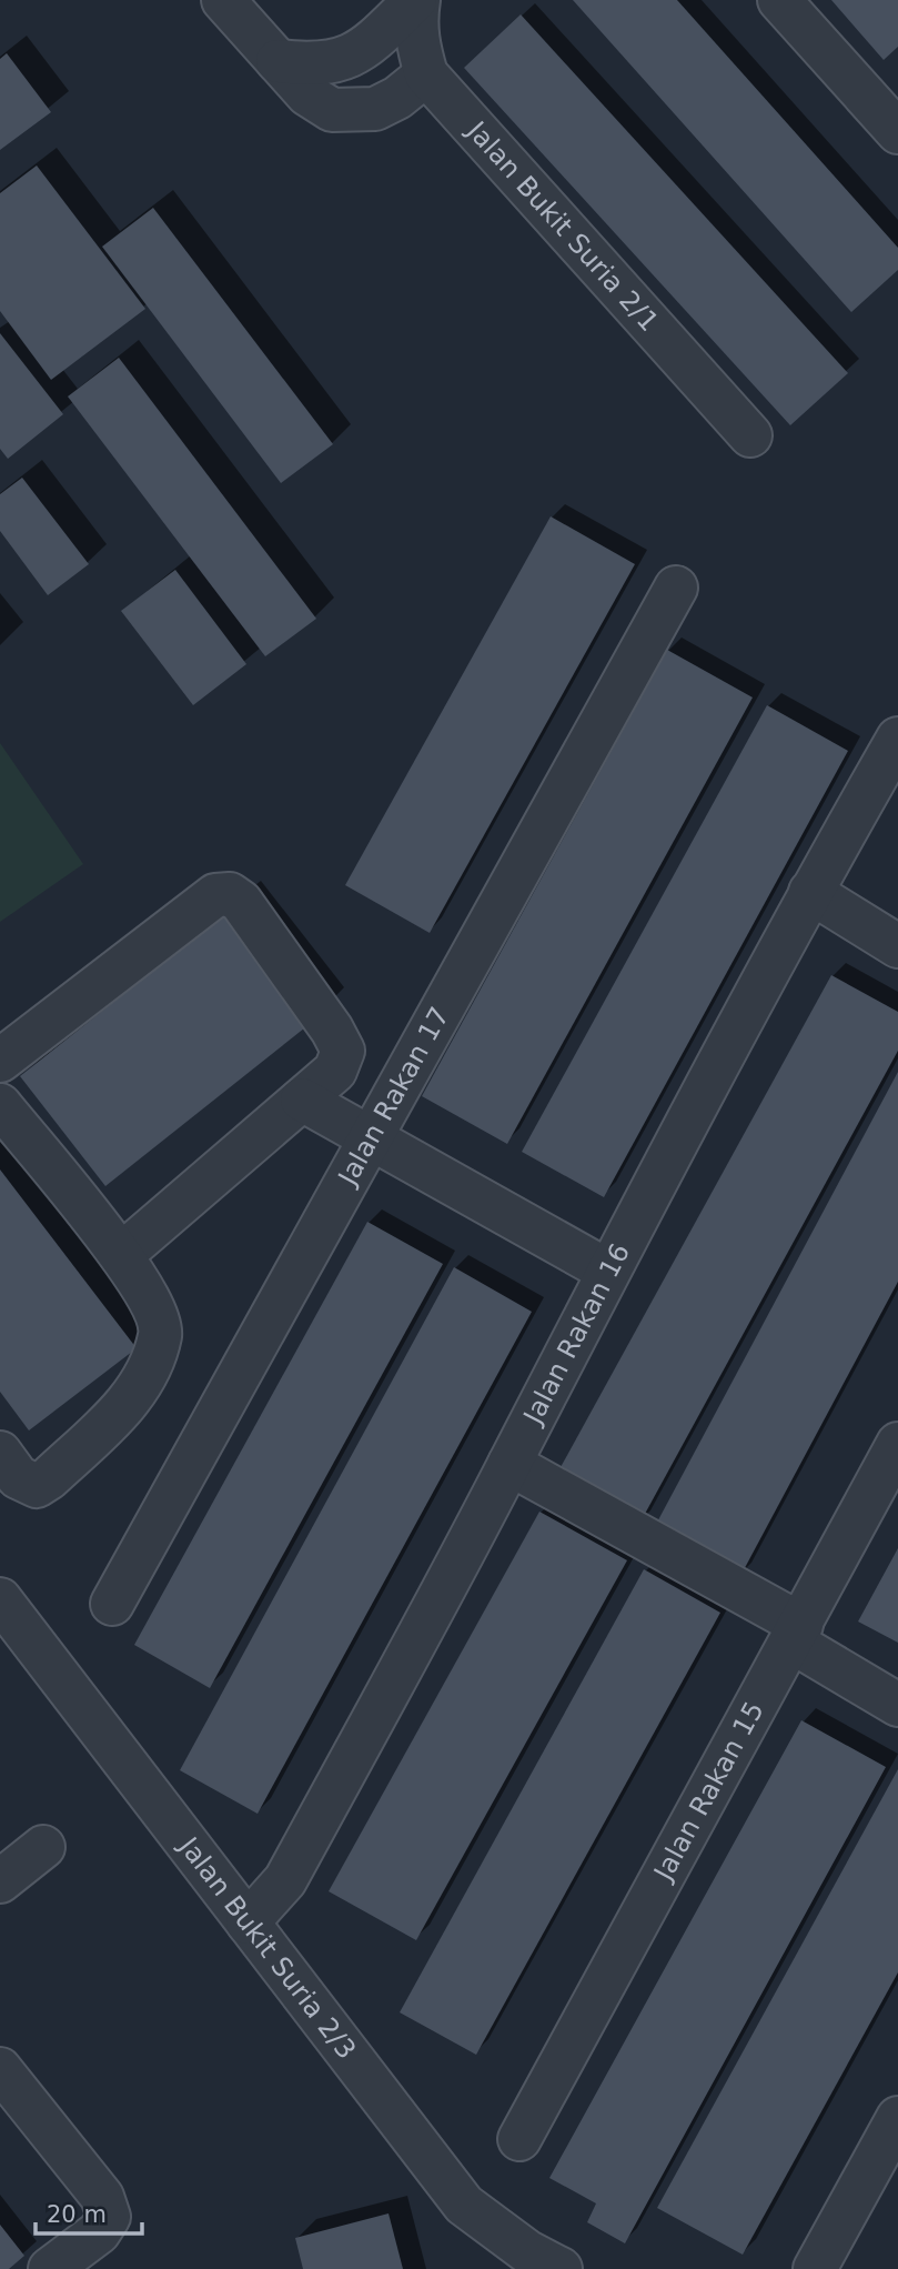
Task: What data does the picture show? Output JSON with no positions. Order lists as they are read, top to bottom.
{
  "streets": {
    "street": [
      "Jalan Bukit Suria 2/1",
      "Jalan Rakan 17",
      "Jalan Rakan 16",
      "Jalan Rakan 15",
      "Jalan Bukit Suria 2/3"
    ]
  },
  "crossings": [
    ["Jalan Rakan 16", "Jalan Bukit Suria 2/3"]
  ],
  "scale_bar": "20 m"
}
